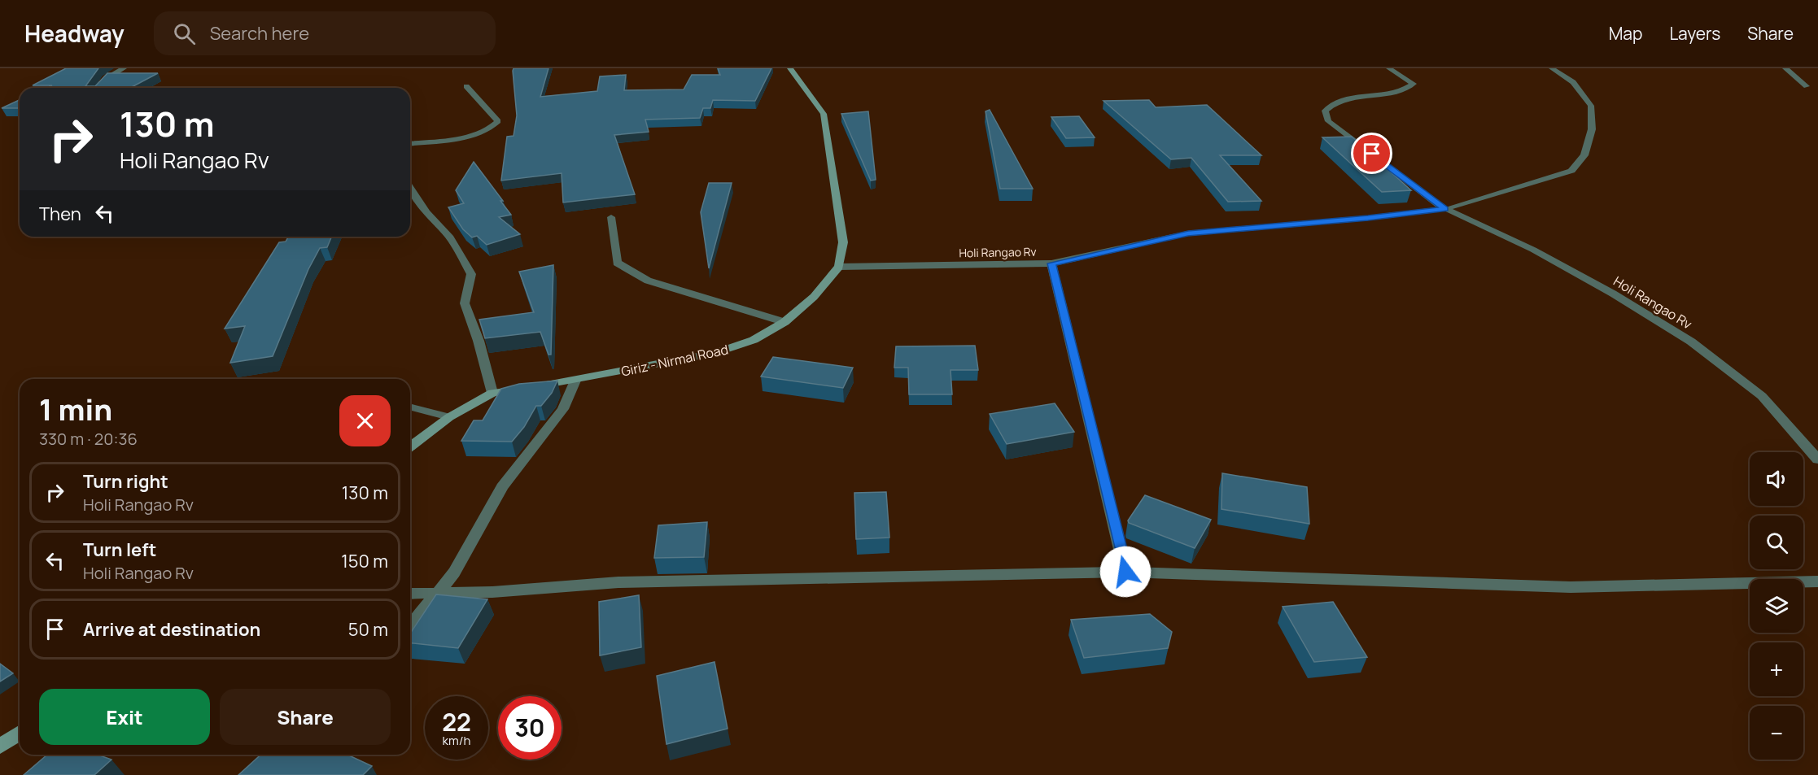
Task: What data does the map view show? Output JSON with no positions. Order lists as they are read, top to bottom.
{
  "streets": {
    "main road": ["Giriz - Nirmal Road"],
    "street": ["Holi Rangao Rv"]
  },
  "crossings": [
    ["Holi Rangao Rv", "Giriz - Nirmal Road"]
  ],
  "page": {
    "header": "Headway",
    "search": "Search here",
    "nav": ["Map", "Layers", "Share"],
    "turn": ["130 m", "Holi Rangao Rv"],
    "then": "Then",
    "heading": ["1 min", "330 m · 20:36"],
    "map_buttons": ["+", "−"],
    "list": [
      {
        "name": "Turn right",
        "note": "Holi Rangao Rv",
        "value": "130 m"
      },
      {
        "name": "Turn left",
        "note": "Holi Rangao Rv",
        "value": "150 m"
      },
      {
        "name": "Arrive at destination",
        "value": "50 m"
      }
    ],
    "buttons": ["Exit", "Share"],
    "speed": "22 km/h",
    "limit": "30"
  }
}
